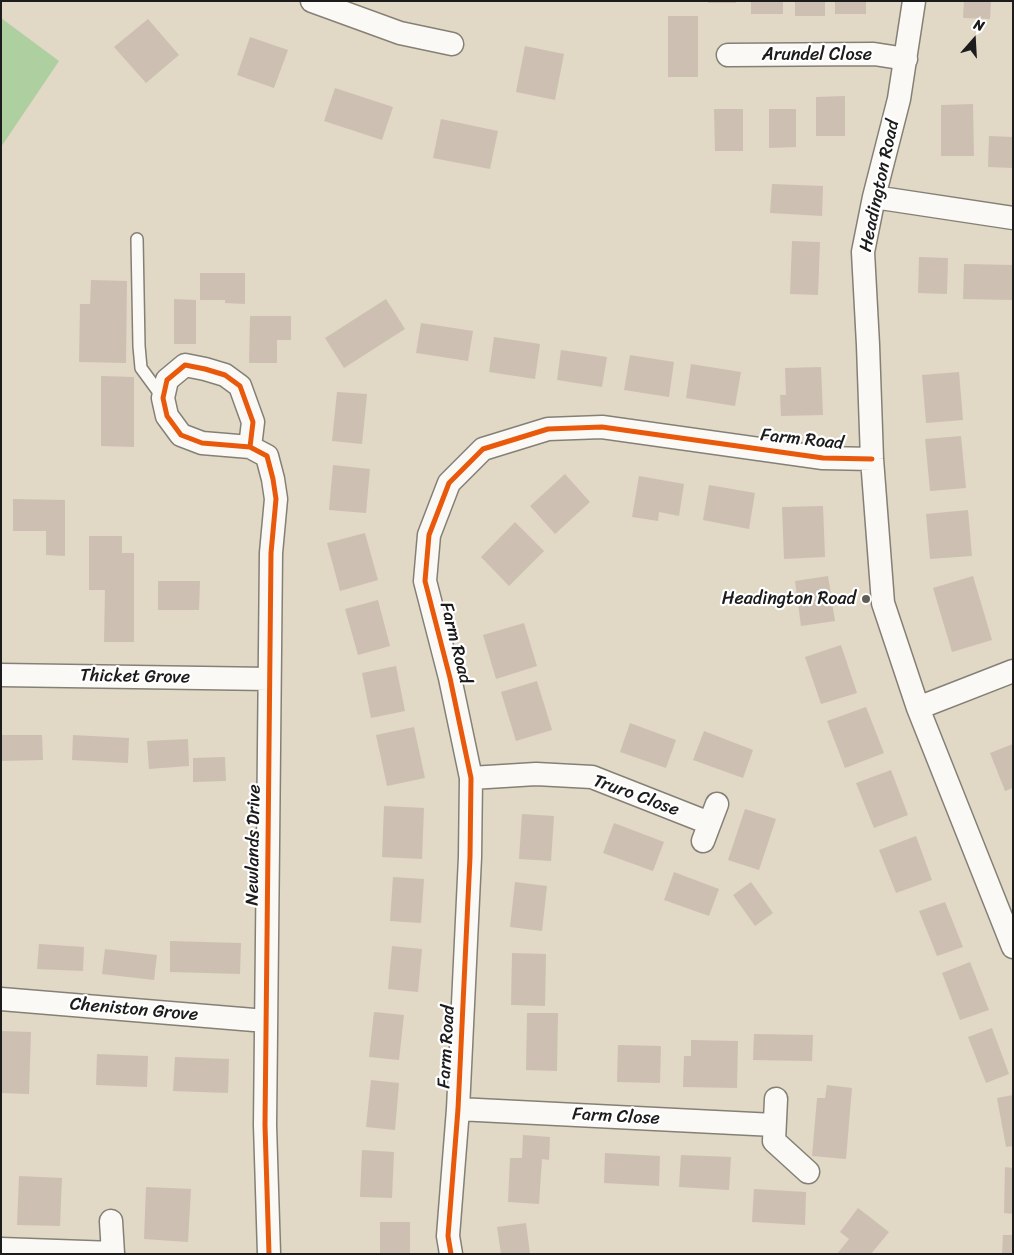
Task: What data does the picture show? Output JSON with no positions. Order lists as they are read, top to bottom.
{
  "streets": {
    "street": [
      "Arundel Close",
      "Headington Road",
      "Farm Road",
      "Thicket Grove",
      "Truro Close",
      "Newlands Drive",
      "Cheniston Grove",
      "Farm Close"
    ]
  },
  "crossings": [
    ["Arundel Close", "Headington Road"],
    ["Headington Road", "Farm Road"],
    ["Farm Road", "Truro Close"],
    ["Farm Road", "Farm Close"],
    ["Thicket Grove", "Newlands Drive"],
    ["Newlands Drive", "Cheniston Grove"]
  ],
  "places": ["Headington Road"],
  "north": "top"
}
